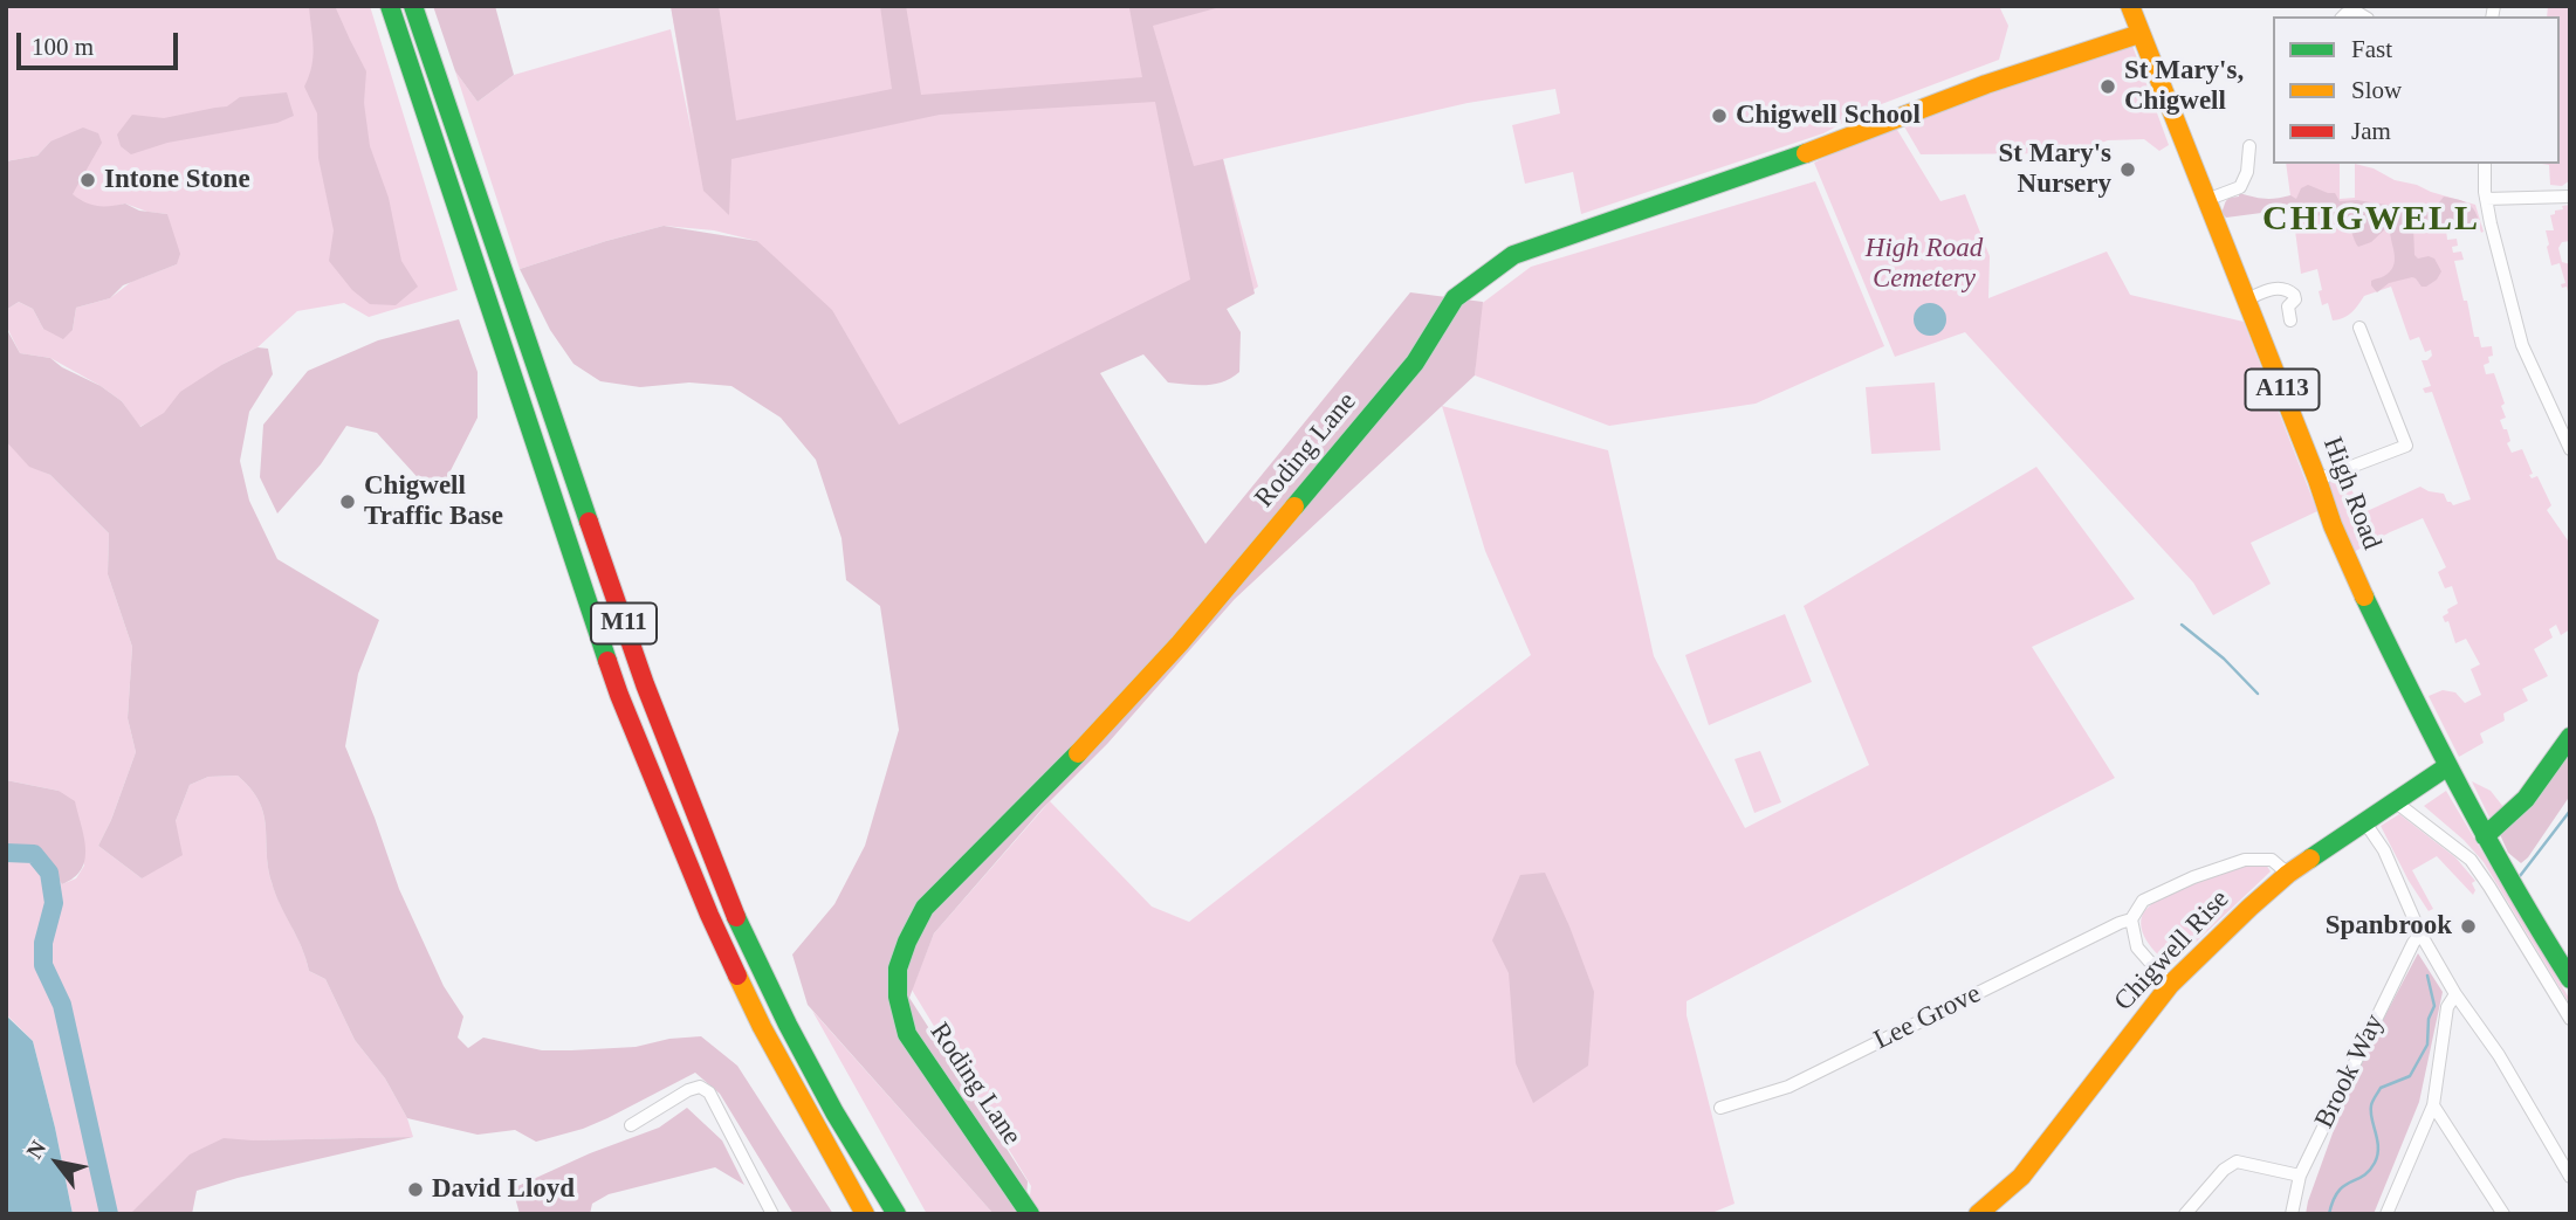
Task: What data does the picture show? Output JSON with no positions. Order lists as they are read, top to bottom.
{
  "streets": {
    "main road": [
      "A113",
      "Roding Lane",
      "High Road",
      "M11",
      "Chigwell Rise"
    ],
    "street": ["Lee Grove", "Brook Way"]
  },
  "crossings": [
    ["Roding Lane", "High Road"],
    ["High Road", "Chigwell Rise"],
    ["Chigwell Rise", "Lee Grove"]
  ],
  "districts": ["CHIGWELL"],
  "parks": ["High Road Cemetery"],
  "places": [
    "St Mary's, Chigwell",
    "Chigwell School",
    "St Mary's Nursery",
    "Intone Stone",
    "Chigwell Traffic Base",
    "Spanbrook",
    "David Lloyd"
  ],
  "legend": ["Fast", "Slow", "Jam"],
  "scale_bar": "100 m",
  "north": "top left"
}
